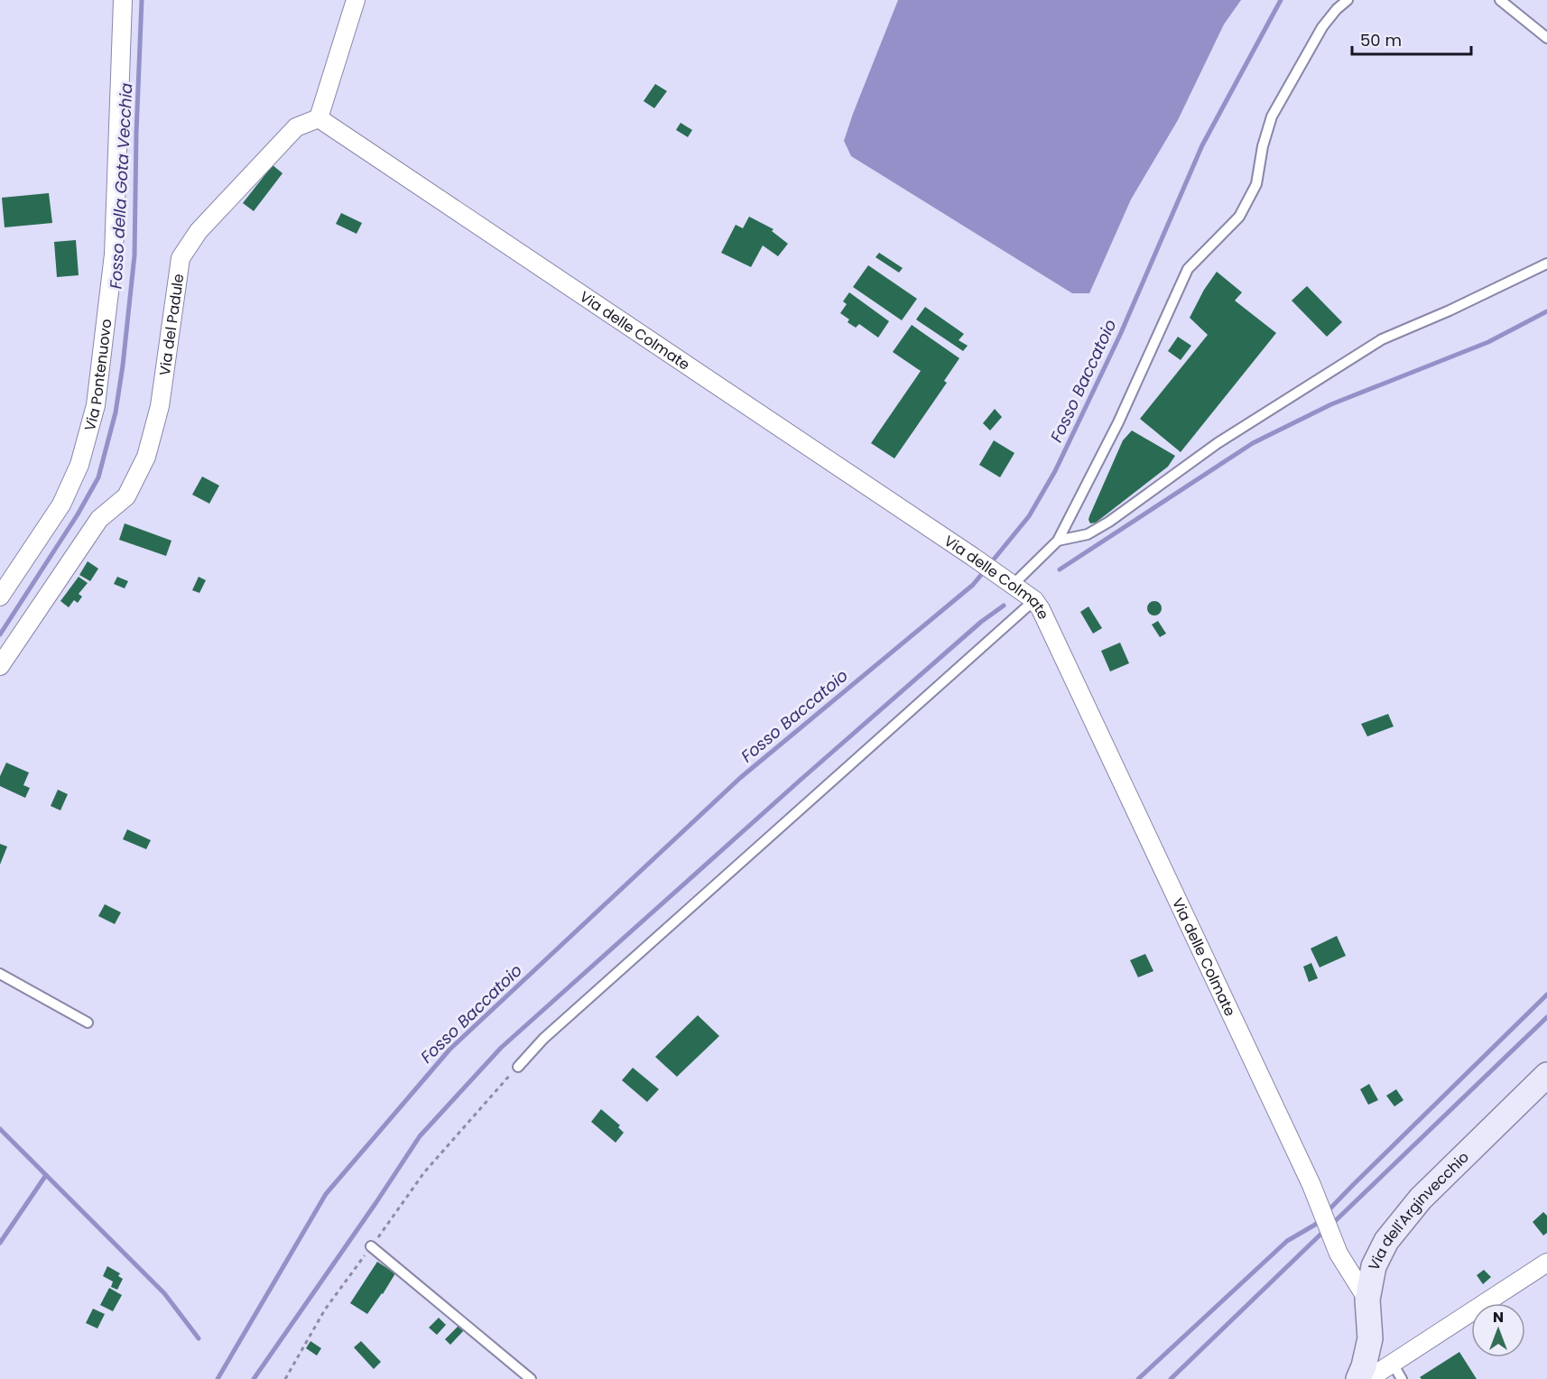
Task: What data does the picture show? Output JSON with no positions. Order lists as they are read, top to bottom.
{
  "streets": {
    "main road": ["Via dell'Arginvecchio"],
    "street": ["Via del Padule", "Via delle Colmate", "Via Pontenuovo"]
  },
  "crossings": [
    ["Via del Padule", "Via delle Colmate"],
    ["Via delle Colmate", "Via dell'Arginvecchio"]
  ],
  "water": ["Fosso della Gota Vecchia", "Fosso Baccatoio"],
  "scale_bar": "50 m",
  "north": "top"
}
